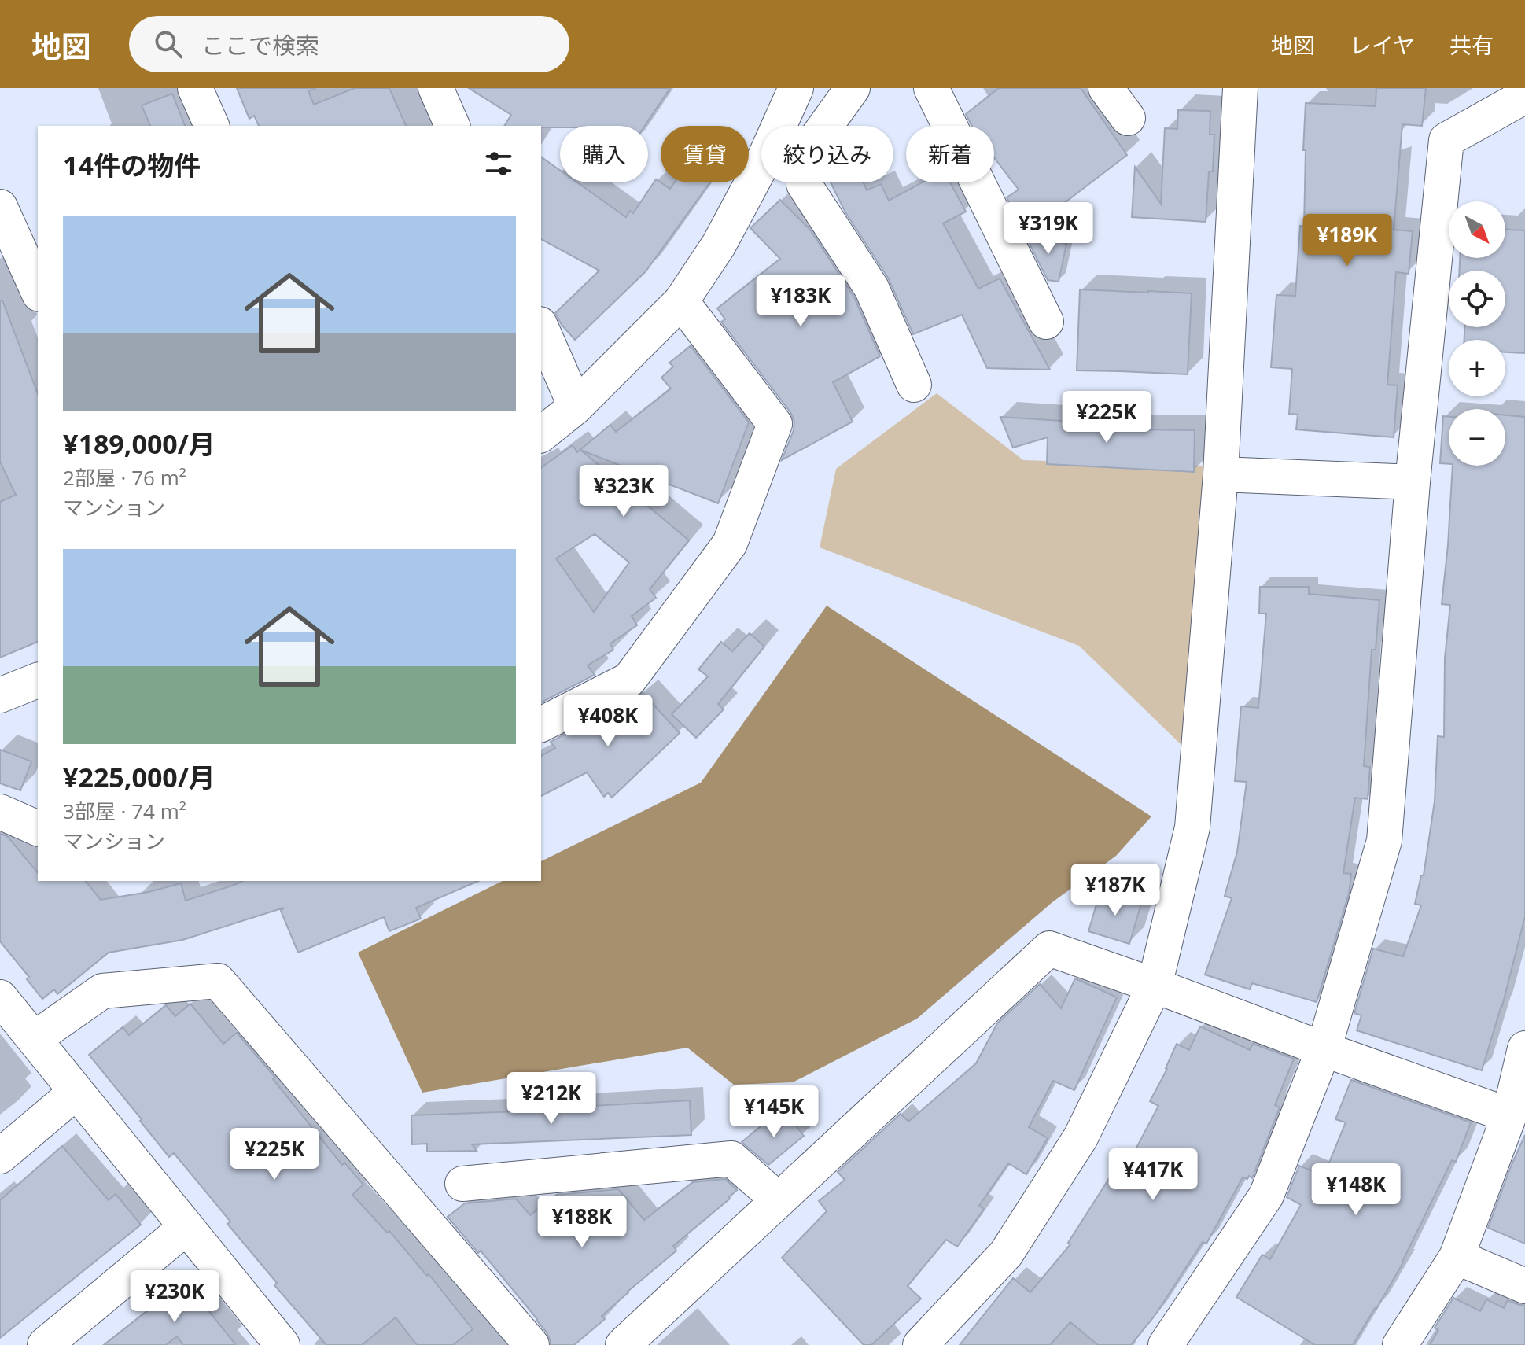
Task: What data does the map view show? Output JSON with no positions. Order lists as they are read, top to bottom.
{
  "north": "bottom right",
  "page": {
    "header": "地図",
    "search": "ここで検索",
    "nav": ["地図", "レイヤ", "共有"],
    "chip": [
      "購入",
      "賃貸",
      "絞り込み",
      "新着"
    ],
    "heading": "14件の物件",
    "map_buttons": ["+", "−"],
    "list": [
      {
        "name": "¥189,000/月",
        "note": "2部屋 · 76 m² · マンション"
      },
      {
        "name": "¥225,000/月",
        "note": "3部屋 · 74 m² · マンション"
      }
    ],
    "price": [
      "¥319K",
      "¥189K",
      "¥183K",
      "¥225K",
      "¥323K",
      "¥408K",
      "¥187K",
      "¥212K",
      "¥145K",
      "¥225K",
      "¥417K",
      "¥148K",
      "¥188K",
      "¥230K"
    ]
  }
}
